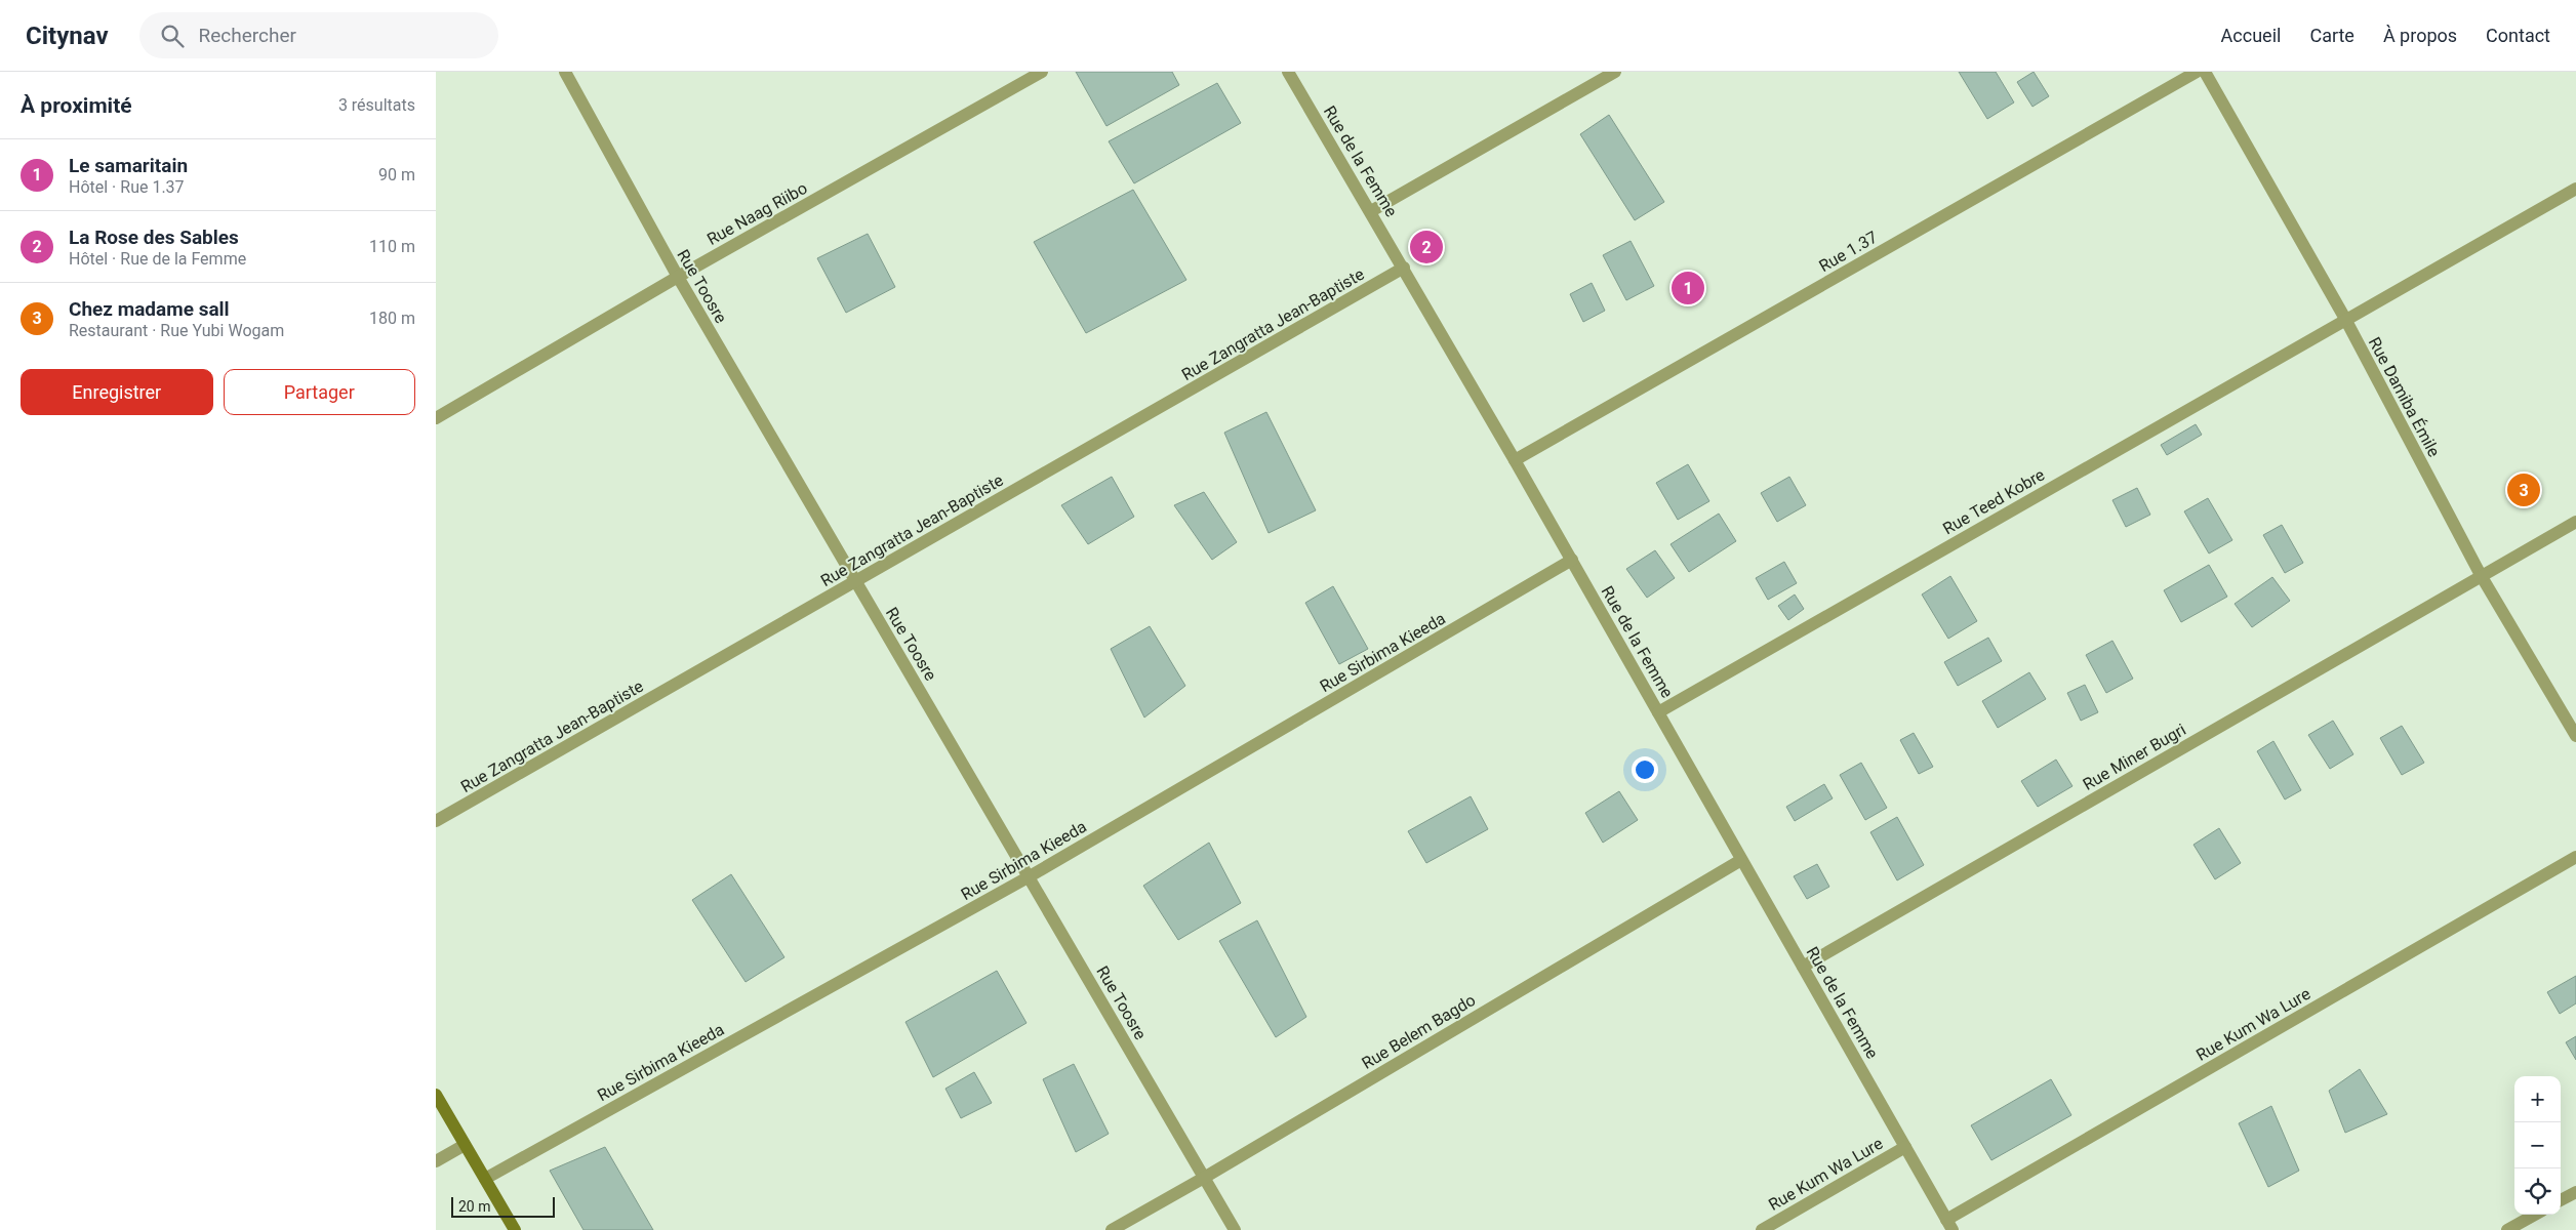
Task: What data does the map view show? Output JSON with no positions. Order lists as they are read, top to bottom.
{
  "streets": {
    "street": [
      "Rue de la Femme",
      "Rue Naag Riibo",
      "Rue 1.37",
      "Rue Toosre",
      "Rue Zangratta Jean-Baptiste",
      "Rue Damiba Émile",
      "Rue Teed Kobre",
      "Rue Sirbima Kieeda",
      "Rue Miner Bugri",
      "Rue Kum Wa Lure",
      "Rue Belem Bagdo"
    ]
  },
  "crossings": [
    ["Rue de la Femme", "Rue 1.37"],
    ["Rue de la Femme", "Rue Zangratta Jean-Baptiste"],
    ["Rue de la Femme", "Rue Teed Kobre"],
    ["Rue de la Femme", "Rue Sirbima Kieeda"],
    ["Rue de la Femme", "Rue Miner Bugri"],
    ["Rue de la Femme", "Rue Kum Wa Lure"],
    ["Rue de la Femme", "Rue Belem Bagdo"],
    ["Rue Naag Riibo", "Rue Toosre"],
    ["Rue Toosre", "Rue Zangratta Jean-Baptiste"],
    ["Rue Toosre", "Rue Sirbima Kieeda"],
    ["Rue Toosre", "Rue Belem Bagdo"],
    ["Rue Damiba Émile", "Rue Teed Kobre"],
    ["Rue Damiba Émile", "Rue Miner Bugri"]
  ],
  "scale_bar": "20 m",
  "page": {
    "header": "Citynav",
    "search": "Rechercher",
    "nav": [
      "Accueil",
      "Carte",
      "À propos",
      "Contact"
    ],
    "heading": ["À proximité", "3 résultats"],
    "list": [
      {
        "mark": "1",
        "name": "Le samaritain",
        "note": "Hôtel · Rue 1.37",
        "value": "90 m"
      },
      {
        "mark": "2",
        "name": "La Rose des Sables",
        "note": "Hôtel · Rue de la Femme",
        "value": "110 m"
      },
      {
        "mark": "3",
        "name": "Chez madame sall",
        "note": "Restaurant · Rue Yubi Wogam",
        "value": "180 m"
      }
    ],
    "pins": ["2", "1", "3"],
    "buttons": ["Enregistrer", "Partager"],
    "map_buttons": ["+", "−"],
    "scale": "20 m"
  }
}
